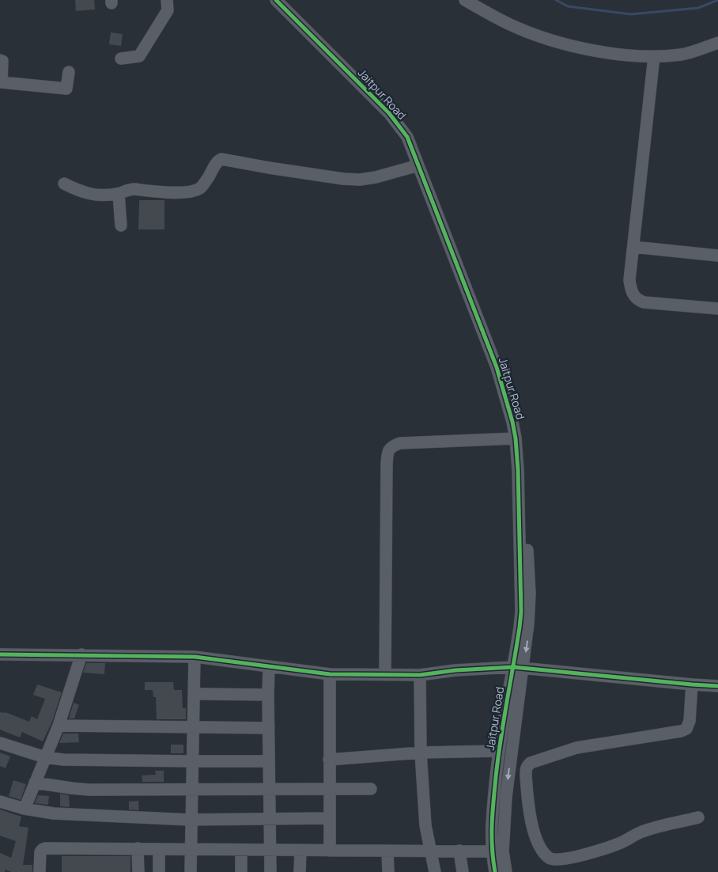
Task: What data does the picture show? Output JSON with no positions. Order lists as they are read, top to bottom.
{
  "streets": {
    "street": ["Jaitpur Road"]
  }
}
